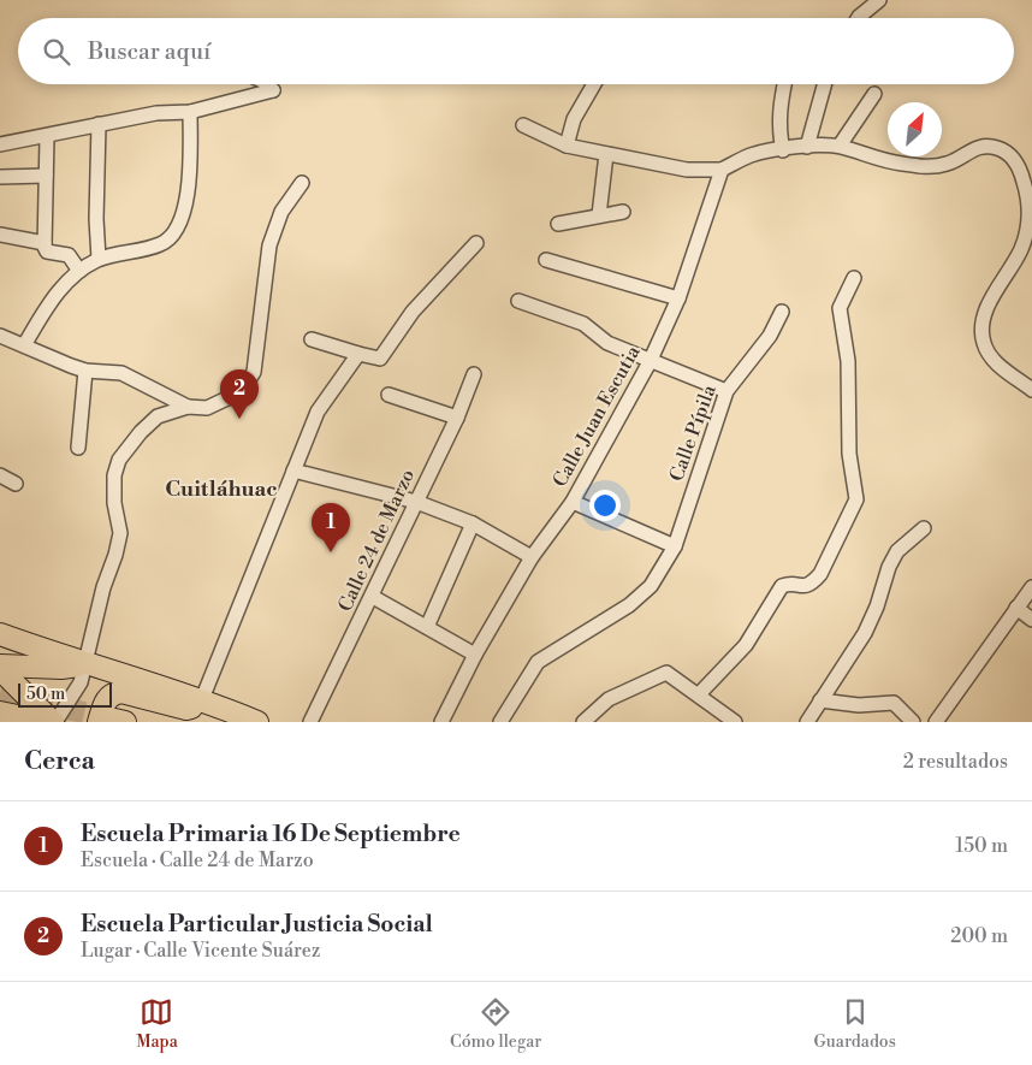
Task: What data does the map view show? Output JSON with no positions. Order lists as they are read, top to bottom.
{
  "streets": {
    "street": ["Calle Juan Escutia", "Calle Pípila", "Calle 24 de Marzo"]
  },
  "districts": ["Cuitláhuac"],
  "scale_bar": "50 m",
  "north": "top right",
  "page": {
    "search": "Buscar aquí",
    "pins": ["2", "1"],
    "scale": "50 m",
    "heading": ["Cerca", "2 resultados"],
    "list": [
      {
        "mark": "1",
        "name": "Escuela Primaria 16 De Septiembre",
        "note": "Escuela · Calle 24 de Marzo",
        "value": "150 m"
      },
      {
        "mark": "2",
        "name": "Escuela Particular Justicia Social",
        "note": "Lugar · Calle Vicente Suárez",
        "value": "200 m"
      }
    ],
    "nav": ["Mapa", "Cómo llegar", "Guardados"]
  }
}
